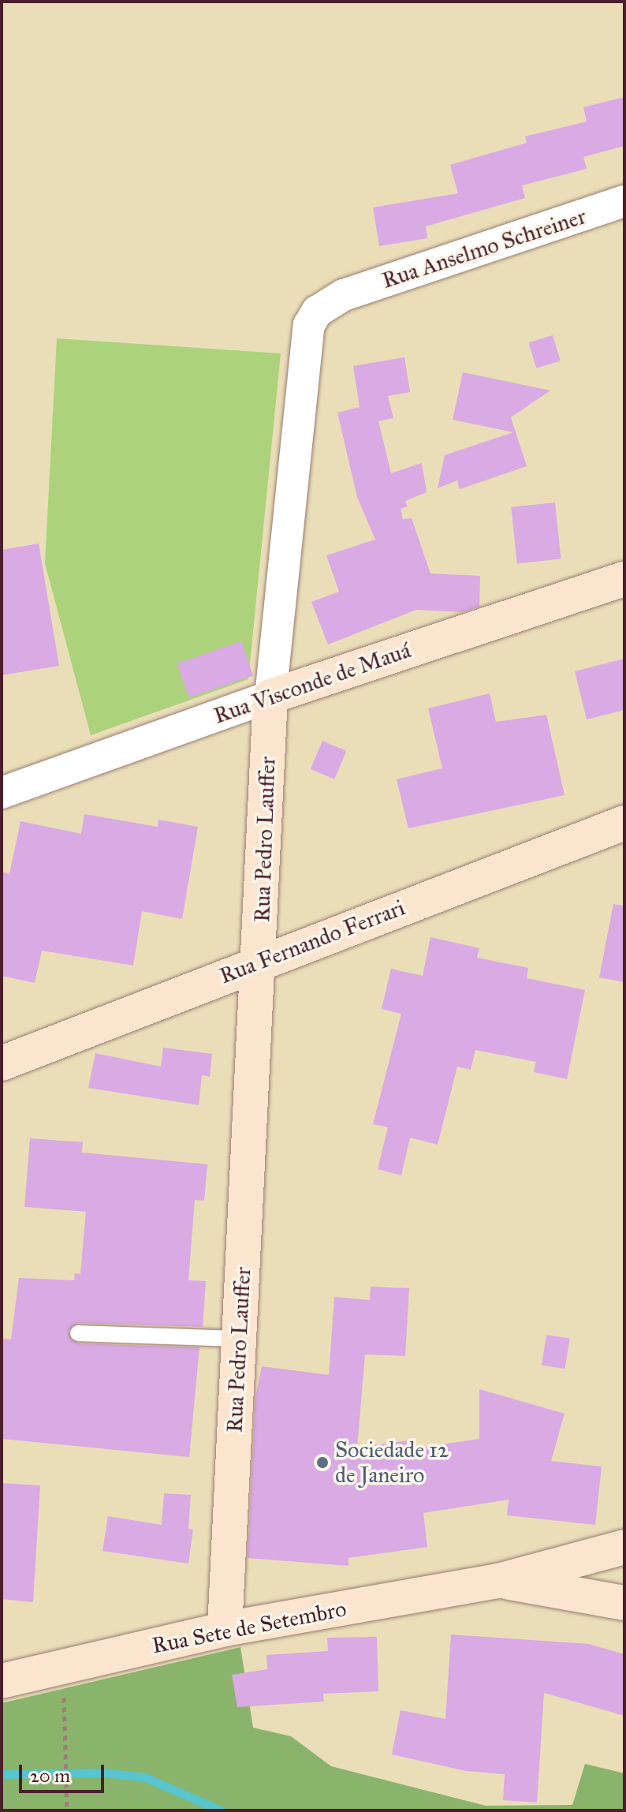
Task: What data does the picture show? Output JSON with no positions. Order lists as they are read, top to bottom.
{
  "streets": {
    "main road": [
      "Rua Visconde de Mauá",
      "Rua Pedro Lauffer",
      "Rua Fernando Ferrari",
      "Rua Sete de Setembro"
    ],
    "street": ["Rua Anselmo Schreiner"]
  },
  "crossings": [
    ["Rua Anselmo Schreiner", "Rua Pedro Lauffer"],
    ["Rua Visconde de Mauá", "Rua Pedro Lauffer"],
    ["Rua Pedro Lauffer", "Rua Fernando Ferrari"],
    ["Rua Pedro Lauffer", "Rua Sete de Setembro"]
  ],
  "places": ["Sociedade 12 de Janeiro"],
  "scale_bar": "20 m"
}
